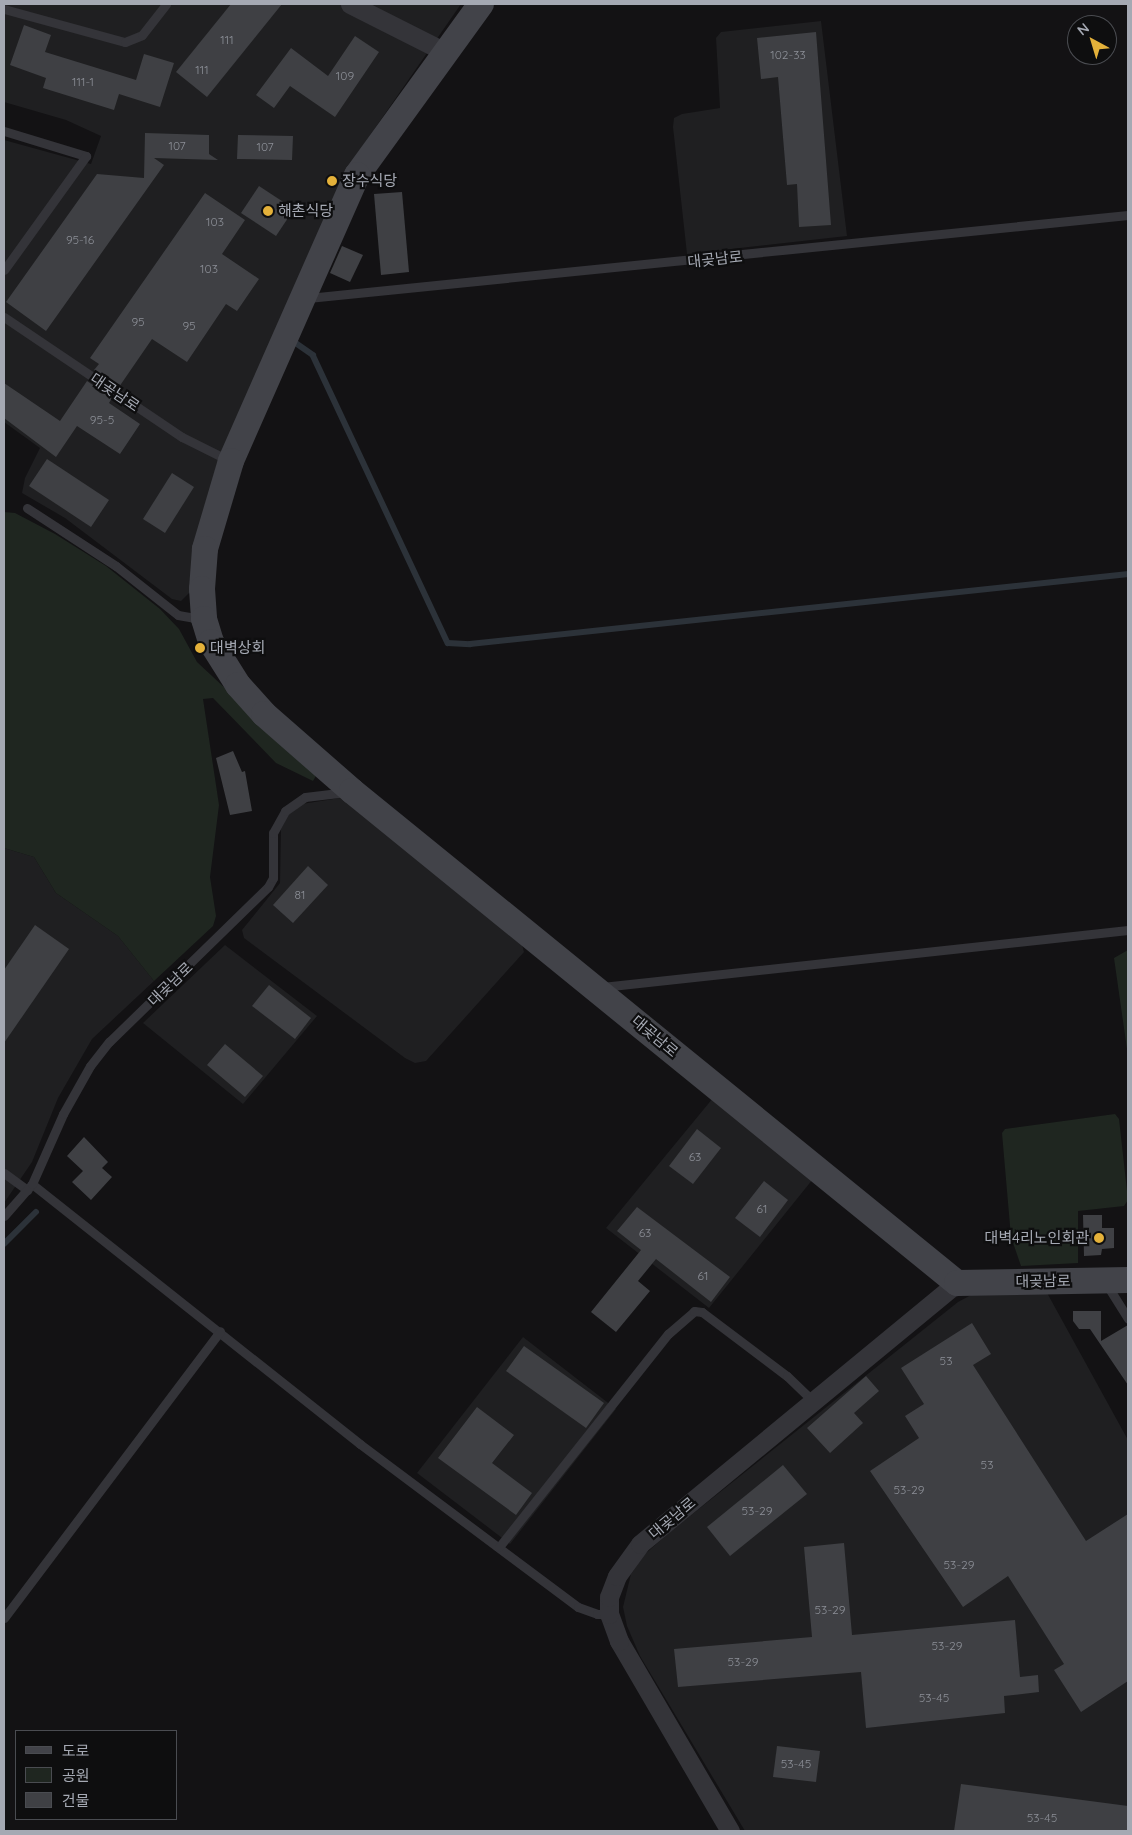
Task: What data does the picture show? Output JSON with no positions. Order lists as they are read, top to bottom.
{
  "streets": {
    "street": ["대곶남로"]
  },
  "places": [
    "장수식당",
    "해촌식당",
    "대벽상회",
    "대벽4리노인회관"
  ],
  "house_numbers": [
    "111",
    "102-33",
    "111",
    "109",
    "111-1",
    "107",
    "107",
    "103",
    "95-16",
    "103",
    "95",
    "95",
    "95-5",
    "81",
    "63",
    "61",
    "63",
    "61",
    "53",
    "53",
    "53-29",
    "53-29",
    "53-29",
    "53-29",
    "53-29",
    "53-29",
    "53-45",
    "53-45",
    "53-45"
  ],
  "legend": ["도로", "공원", "건물"],
  "north": "top left"
}
